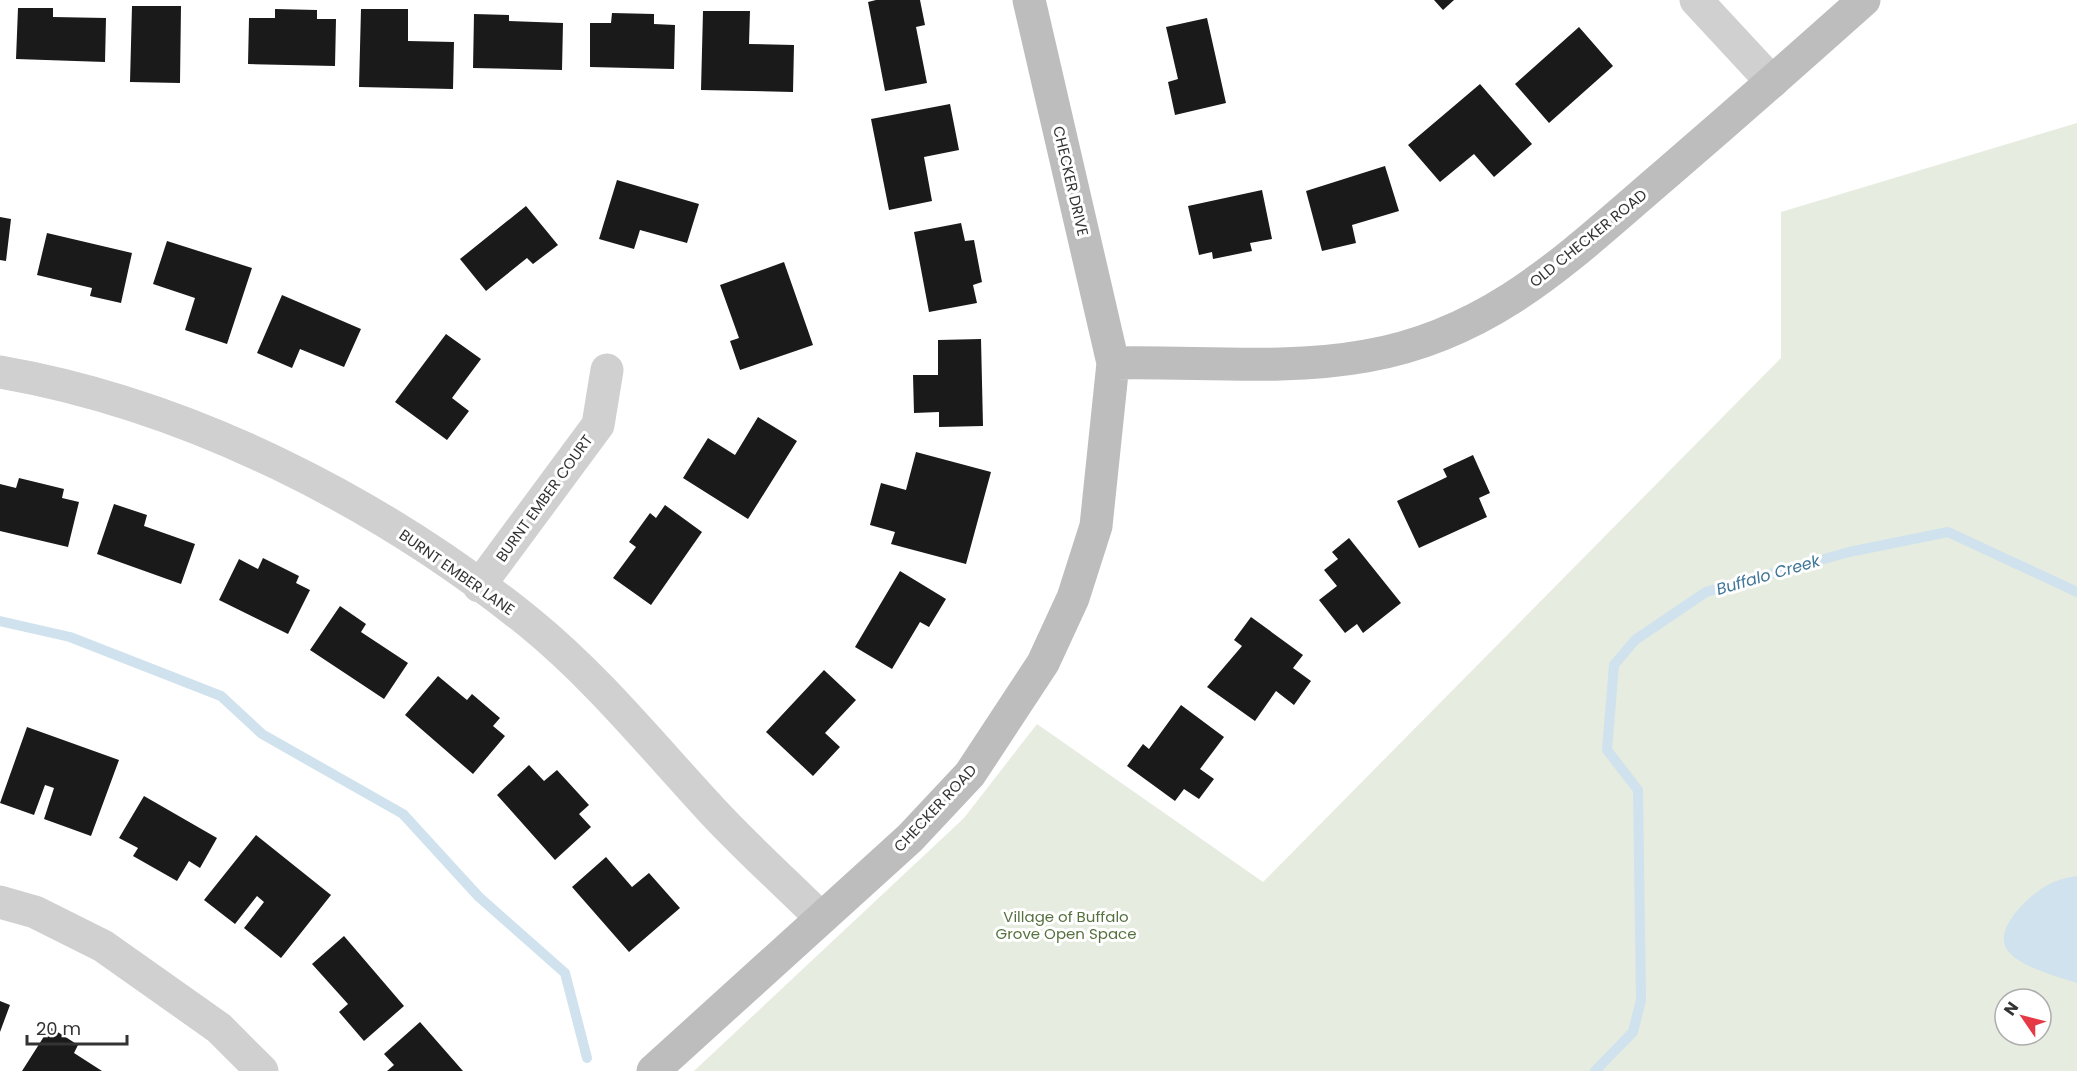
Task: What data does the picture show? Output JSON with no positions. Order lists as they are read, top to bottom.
{
  "streets": {
    "street": [
      "CHECKER DRIVE",
      "OLD CHECKER ROAD",
      "BURNT EMBER COURT",
      "BURNT EMBER LANE",
      "CHECKER ROAD"
    ]
  },
  "crossings": [
    ["CHECKER DRIVE", "OLD CHECKER ROAD"],
    ["CHECKER DRIVE", "CHECKER ROAD"],
    ["OLD CHECKER ROAD", "CHECKER ROAD"],
    ["BURNT EMBER COURT", "BURNT EMBER LANE"],
    ["BURNT EMBER LANE", "CHECKER ROAD"]
  ],
  "water": ["Buffalo Creek"],
  "parks": ["Village of Buffalo Grove Open Space"],
  "scale_bar": "20 m",
  "north": "top left"
}
